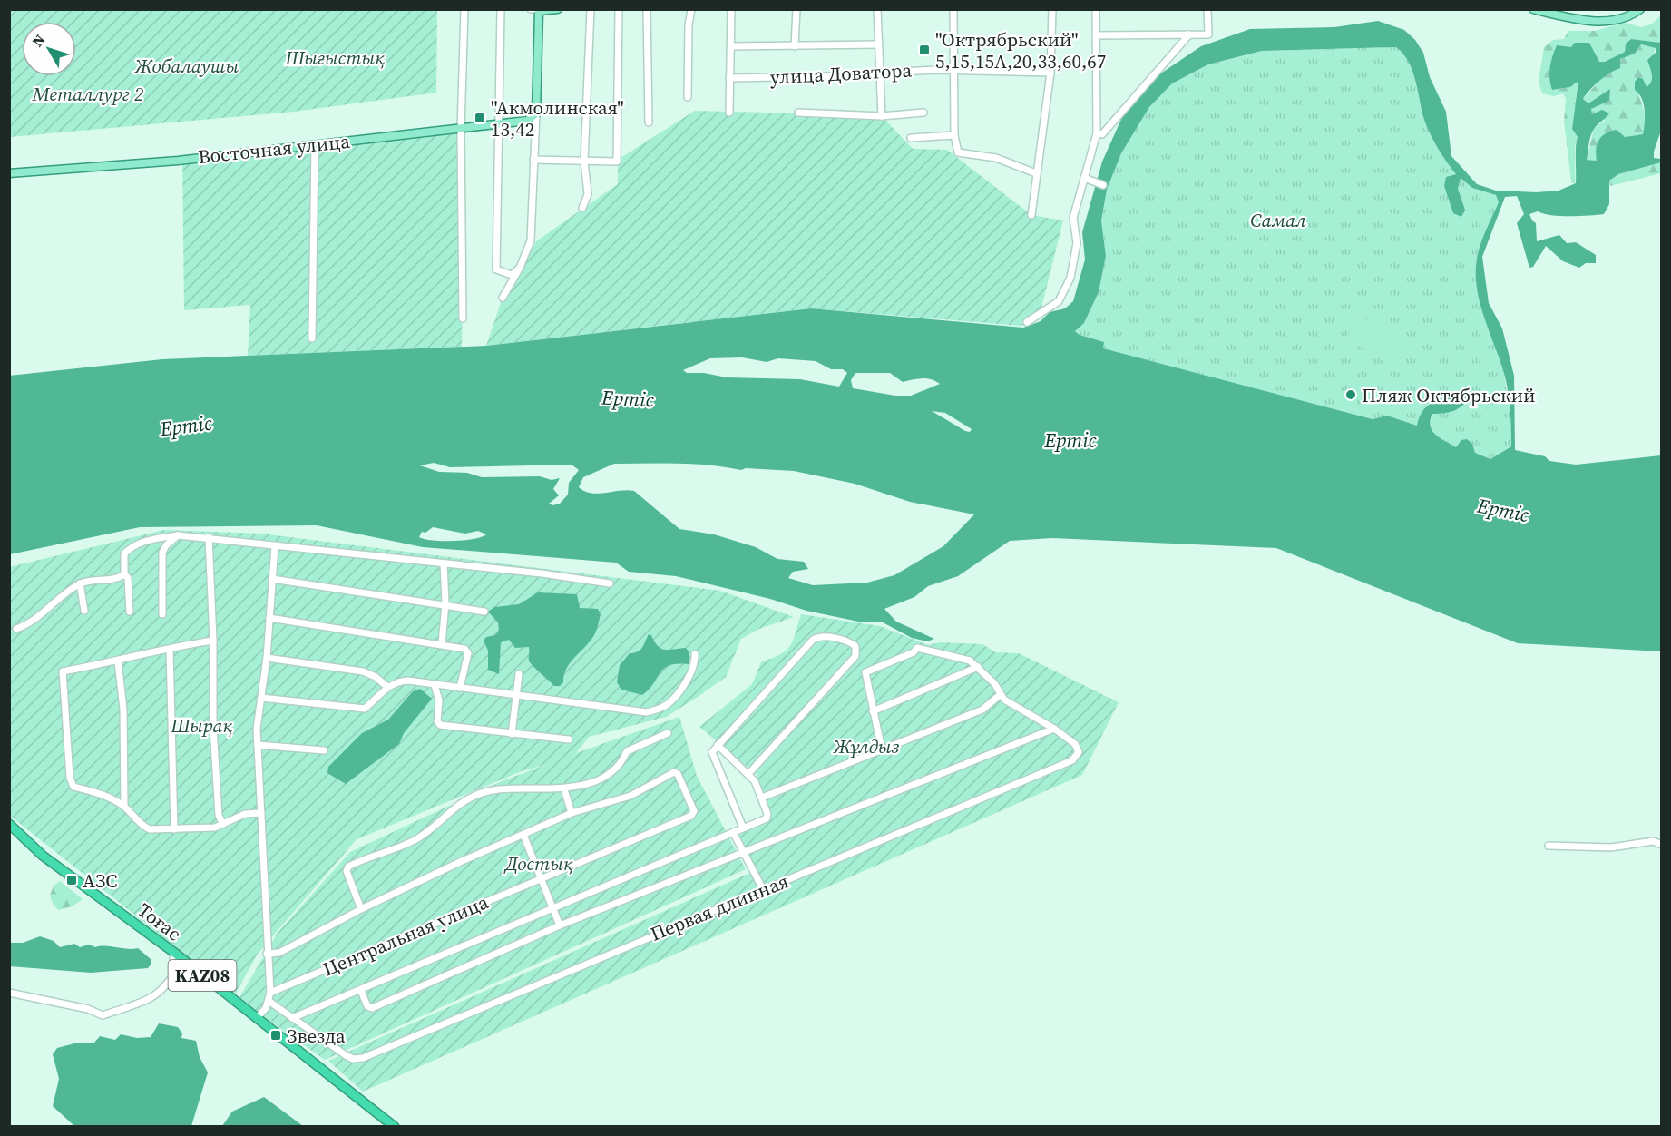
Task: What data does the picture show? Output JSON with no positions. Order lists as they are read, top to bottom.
{
  "streets": {
    "highway": ["Тоғас", "KAZ08"],
    "main road": ["Восточная улица"],
    "street": ["улица Доватора", "Первая длинная", "Центральная улица"]
  },
  "water": ["Ертіс"],
  "parks": [
    "Шығыстық",
    "Жобалаушы",
    "Металлург 2",
    "Самал",
    "Шырақ",
    "Жұлдыз",
    "Достық"
  ],
  "places": {
    "transit": [
      "\"Октрябрьский\" 5,15,15А,20,33,60,67",
      "\"Акмолинская\" 13,42",
      "АЗС",
      "Звезда"
    ],
    "other": ["Пляж Октябрьский"]
  },
  "north": "top left"
}
